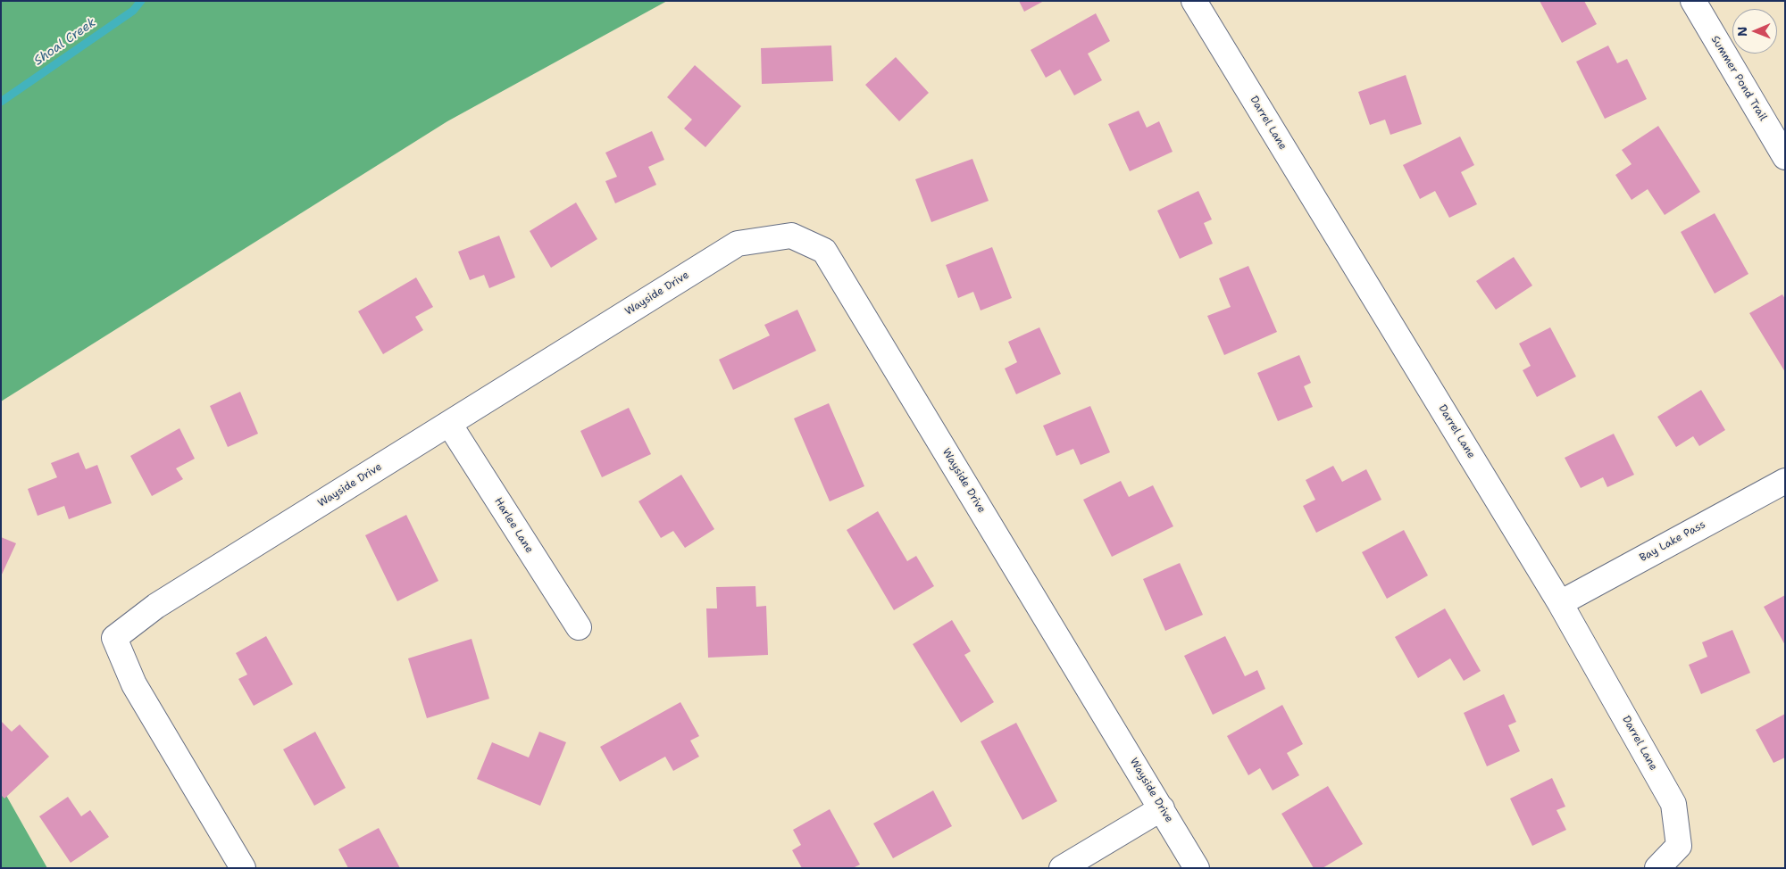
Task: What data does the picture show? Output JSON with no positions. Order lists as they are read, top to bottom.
{
  "streets": {
    "street": [
      "Summer Pond Trail",
      "Darrel Lane",
      "Wayside Drive",
      "Harlee Lane",
      "Bay Lake Pass"
    ]
  },
  "crossings": [
    ["Darrel Lane", "Bay Lake Pass"],
    ["Wayside Drive", "Harlee Lane"]
  ],
  "water": ["Shoal Creek"],
  "north": "left"
}
